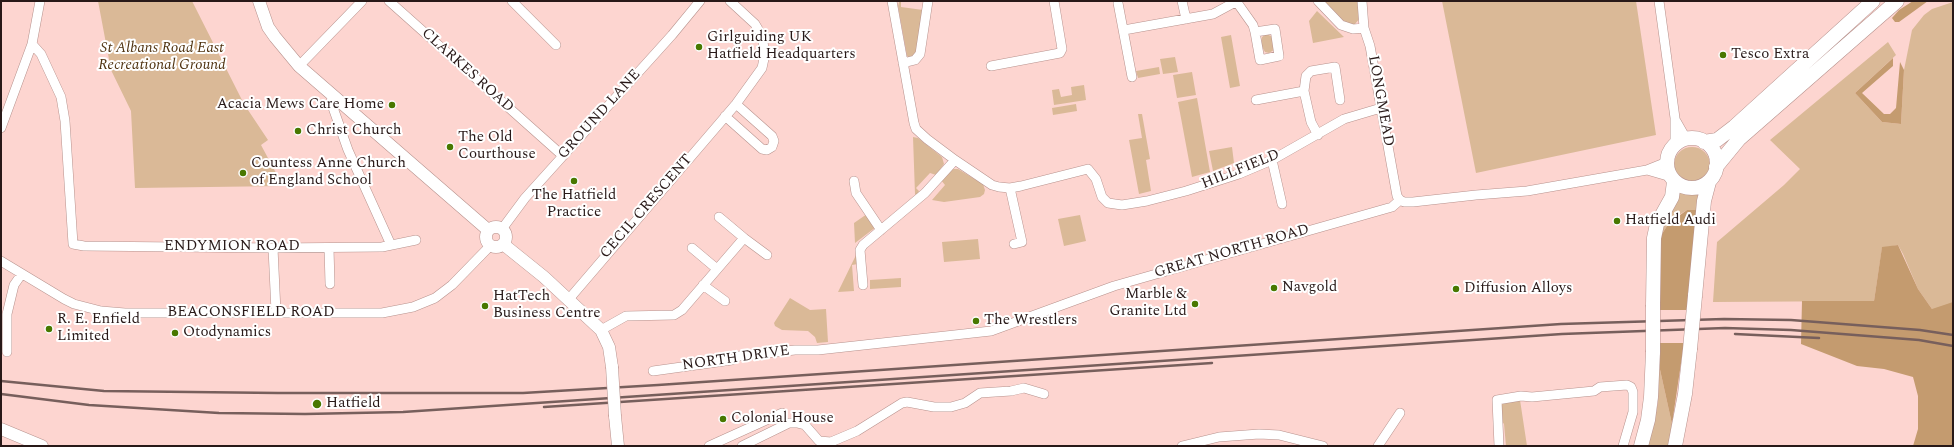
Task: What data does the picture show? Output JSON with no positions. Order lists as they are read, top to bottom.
{
  "streets": {
    "street": [
      "CLARKES ROAD",
      "LONGMEAD",
      "GROUND LANE",
      "HILLFIELD",
      "CECIL CRESCENT",
      "ENDYMION ROAD",
      "GREAT NORTH ROAD",
      "BEACONSFIELD ROAD",
      "NORTH DRIVE"
    ]
  },
  "crossings": [
    ["CLARKES ROAD", "GROUND LANE"],
    ["LONGMEAD", "HILLFIELD"],
    ["LONGMEAD", "GREAT NORTH ROAD"],
    ["GROUND LANE", "BEACONSFIELD ROAD"],
    ["GREAT NORTH ROAD", "NORTH DRIVE"]
  ],
  "parks": ["St Albans Road East Recreational Ground"],
  "places": [
    "Girlguiding UK Hatfield Headquarters",
    "Tesco Extra",
    "Acacia Mews Care Home",
    "Christ Church",
    "The Old Courthouse",
    "Countess Anne Church of England School",
    "The Hatfield Practice",
    "Hatfield Audi",
    "Navgold",
    "Diffusion Alloys",
    "Marble & Granite Ltd",
    "HatTech Business Centre",
    "The Wrestlers",
    "R. E. Enfield Limited",
    "Otodynamics",
    "Hatfield",
    "Colonial House"
  ]
}
